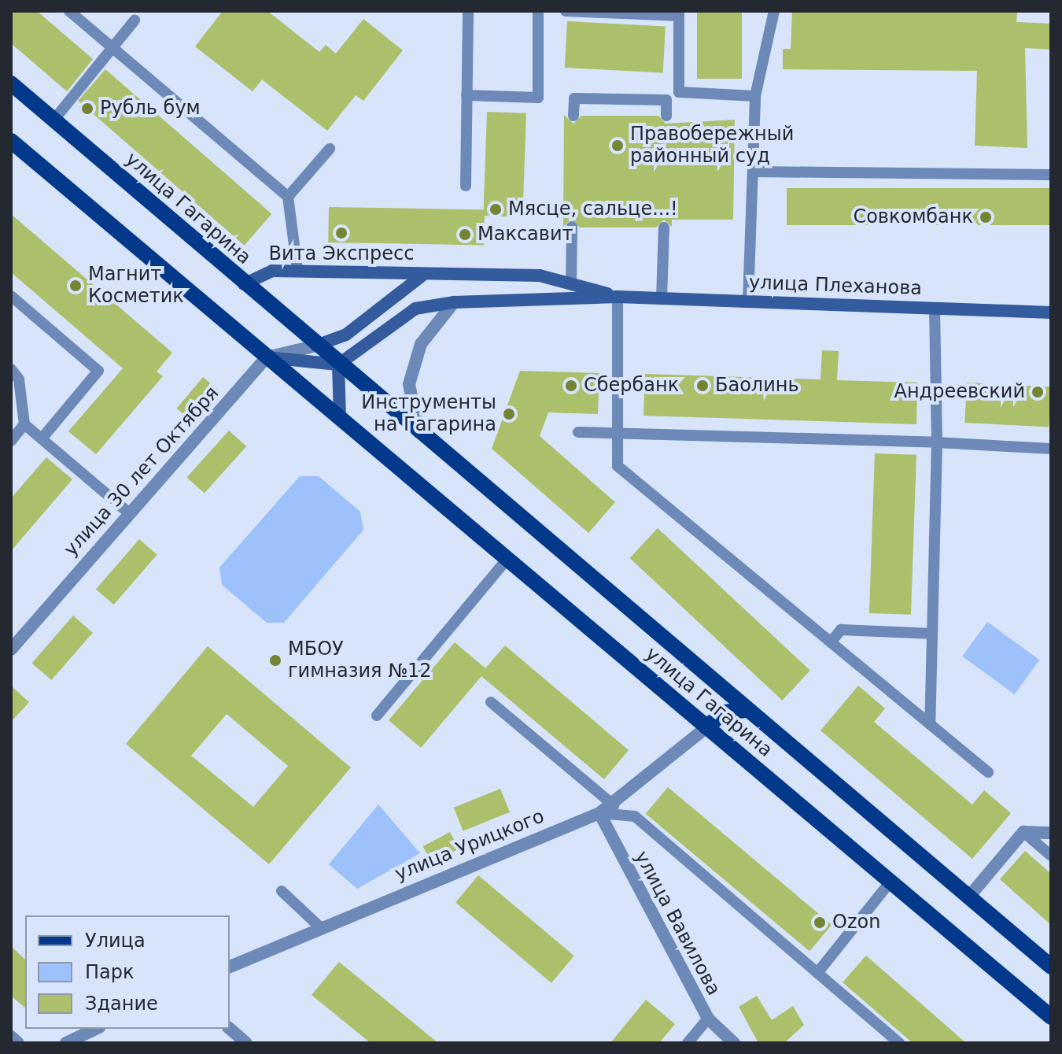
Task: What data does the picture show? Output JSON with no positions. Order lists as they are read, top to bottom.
{
  "streets": {
    "main road": ["улица Гагарина", "улица Плеханова"],
    "street": ["улица 30 лет Октября", "улица Урицкого", "улица Вавилова"]
  },
  "crossings": [
    ["улица Гагарина", "улица Плеханова"],
    ["улица Гагарина", "улица 30 лет Октября"],
    ["улица Гагарина", "улица Урицкого"],
    ["улица Урицкого", "улица Вавилова"]
  ],
  "places": [
    "Рубль бум",
    "Правобережный районный суд",
    "Мясце, сальце...!",
    "Совкомбанк",
    "Вита Экспресс",
    "Максавит",
    "Магнит Косметик",
    "Сбербанк",
    "Баолинь",
    "Андреевский",
    "Инструменты на Гагарина",
    "МБОУ гимназия №12",
    "Ozon"
  ],
  "legend": ["Улица", "Парк", "Здание"]
}
